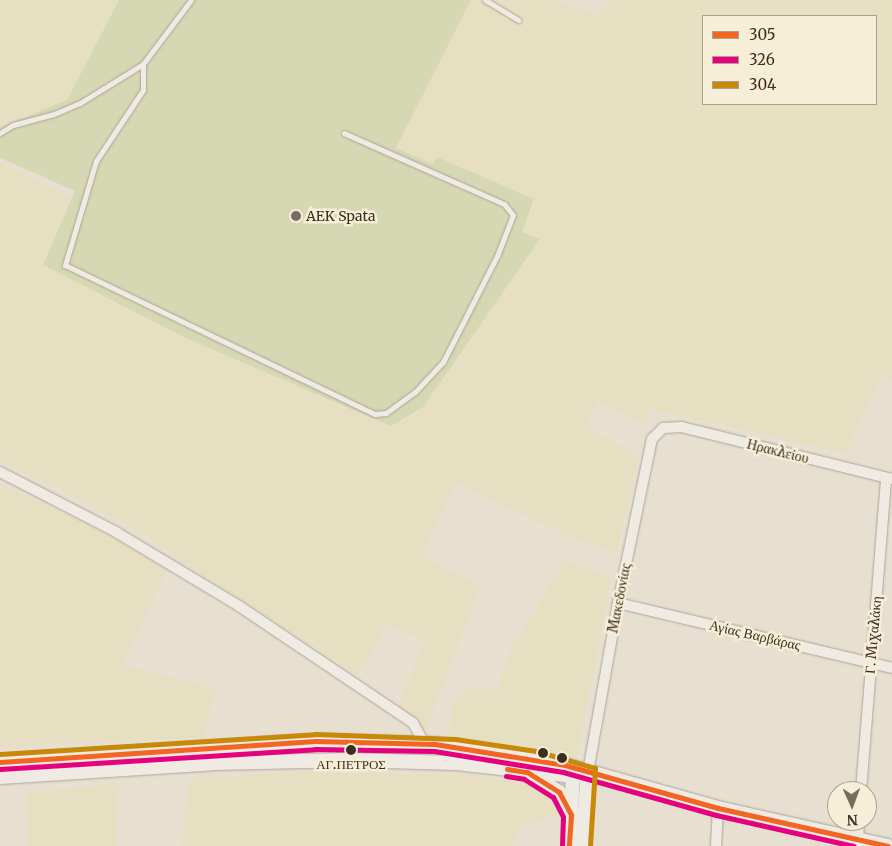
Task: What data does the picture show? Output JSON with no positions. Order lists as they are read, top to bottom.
{
  "streets": {
    "street": [
      "Ηρακλείου",
      "Μακεδονίας",
      "Αγίας Βαρβάρας",
      "Γ. Μιχαλάκη"
    ]
  },
  "crossings": [
    ["Ηρακλείου", "Μακεδονίας"],
    ["Ηρακλείου", "Γ. Μιχαλάκη"],
    ["Μακεδονίας", "Αγίας Βαρβάρας"],
    ["Αγίας Βαρβάρας", "Γ. Μιχαλάκη"]
  ],
  "places": ["AEK Spata", "ΑΓ.ΠΕΤΡΟΣ"],
  "lines": ["transit line 304", "transit line 305", "transit line 326"],
  "legend": ["305", "326", "304"],
  "north": "bottom"
}
